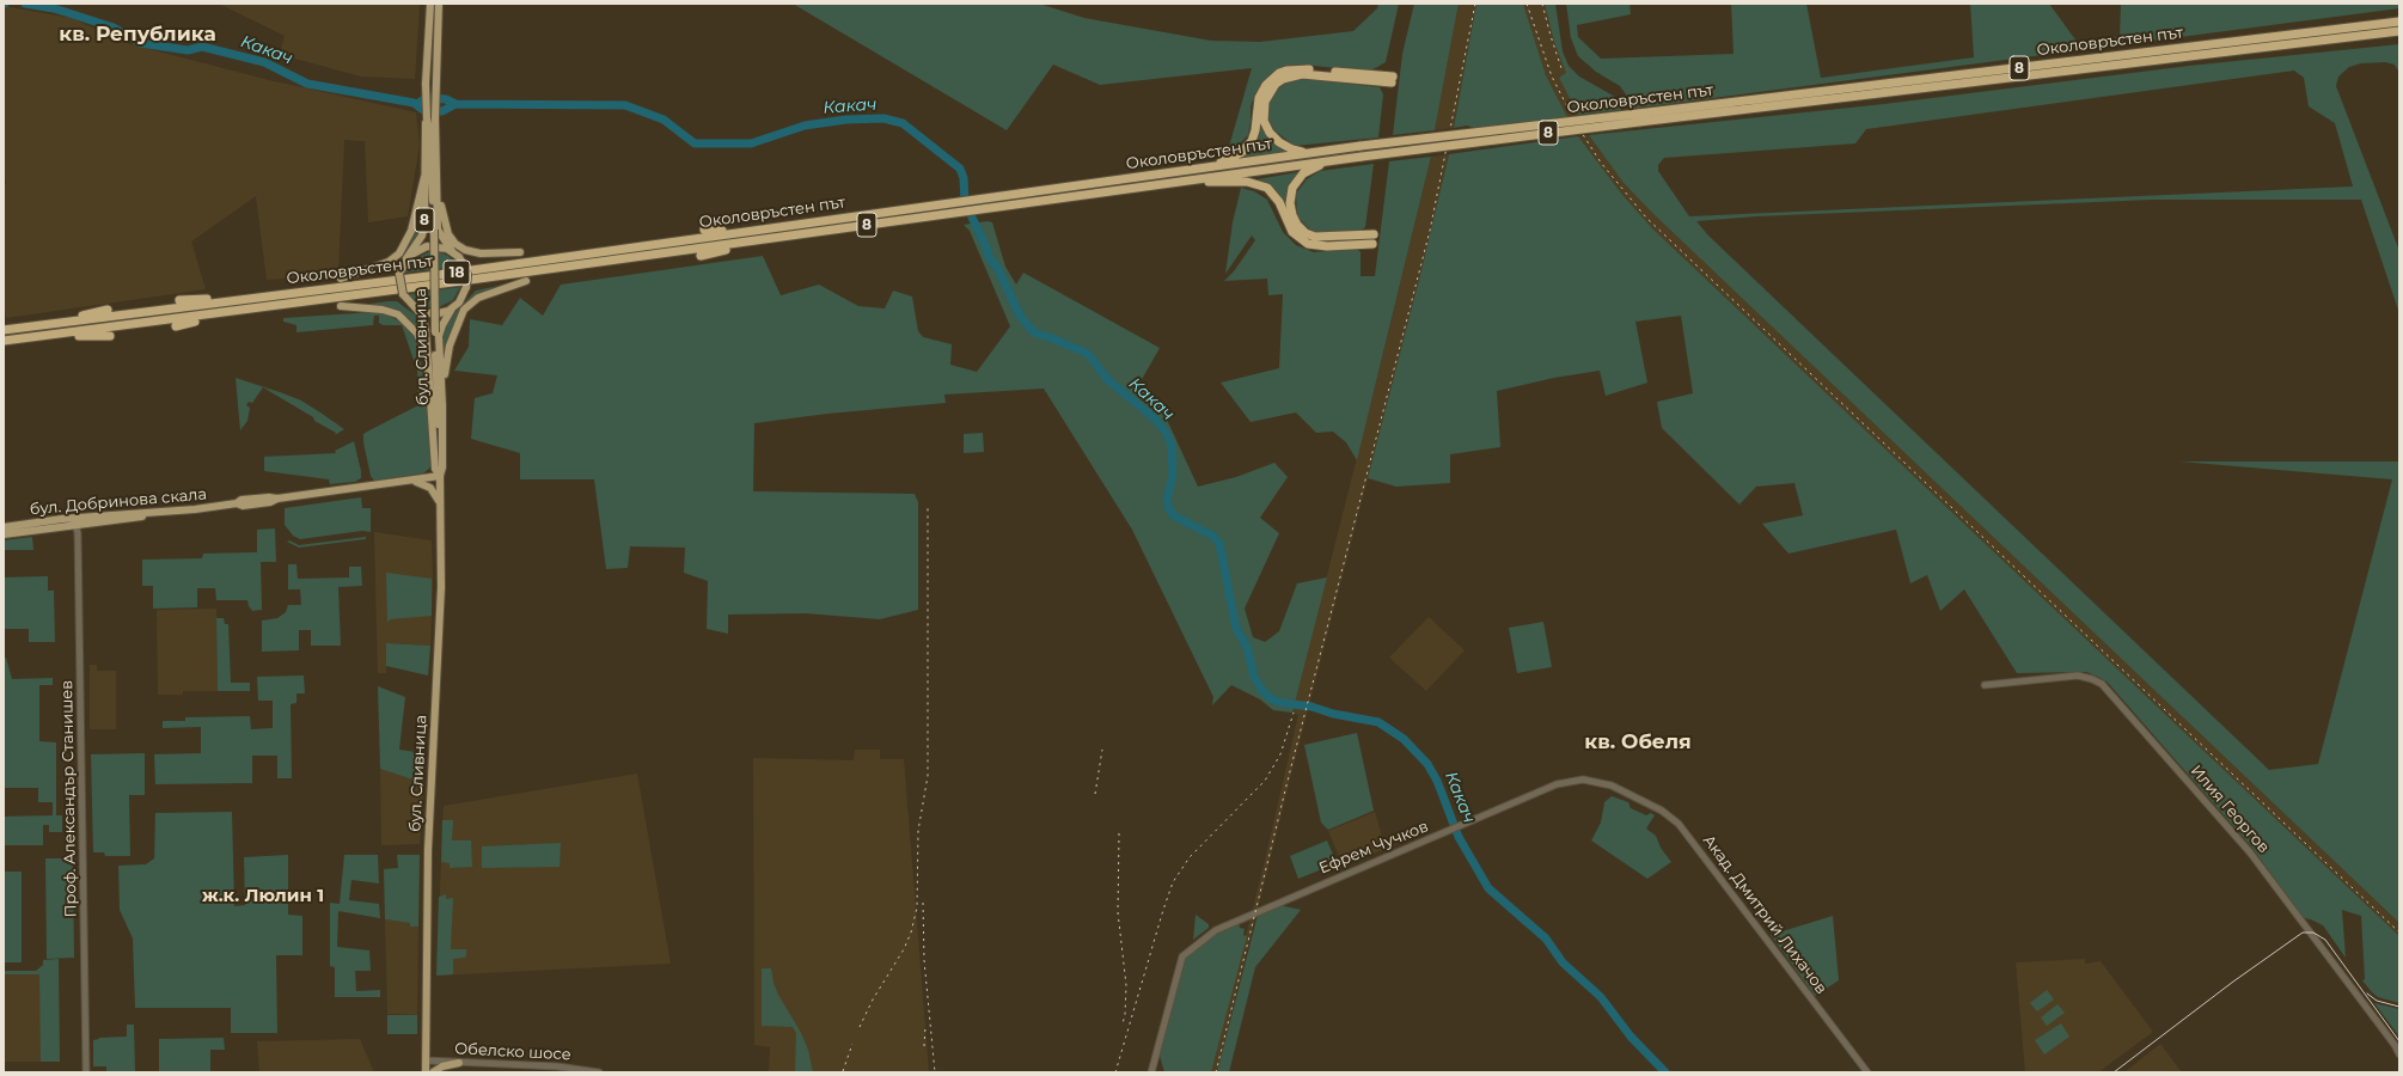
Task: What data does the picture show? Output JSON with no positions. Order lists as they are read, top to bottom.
{
  "streets": {
    "highway": ["Околовръстен път", "8", "18"],
    "main road": ["бул. Сливница", "бул. Добринова скала"],
    "street": [
      "Проф. Александър Станишев",
      "Илия Георгов",
      "Ефрем Чучков",
      "Акад. Дмитрий Лихачов",
      "Обелско шосе"
    ]
  },
  "crossings": [
    ["Околовръстен път", "8"],
    ["8", "бул. Сливница"],
    ["бул. Сливница", "бул. Добринова скала"],
    ["бул. Сливница", "Обелско шосе"],
    ["бул. Добринова скала", "Проф. Александър Станишев"],
    ["Ефрем Чучков", "Акад. Дмитрий Лихачов"]
  ],
  "districts": ["кв. Република", "кв. Обеля", "ж.к. Люлин 1"],
  "water": ["Какач"]
}
